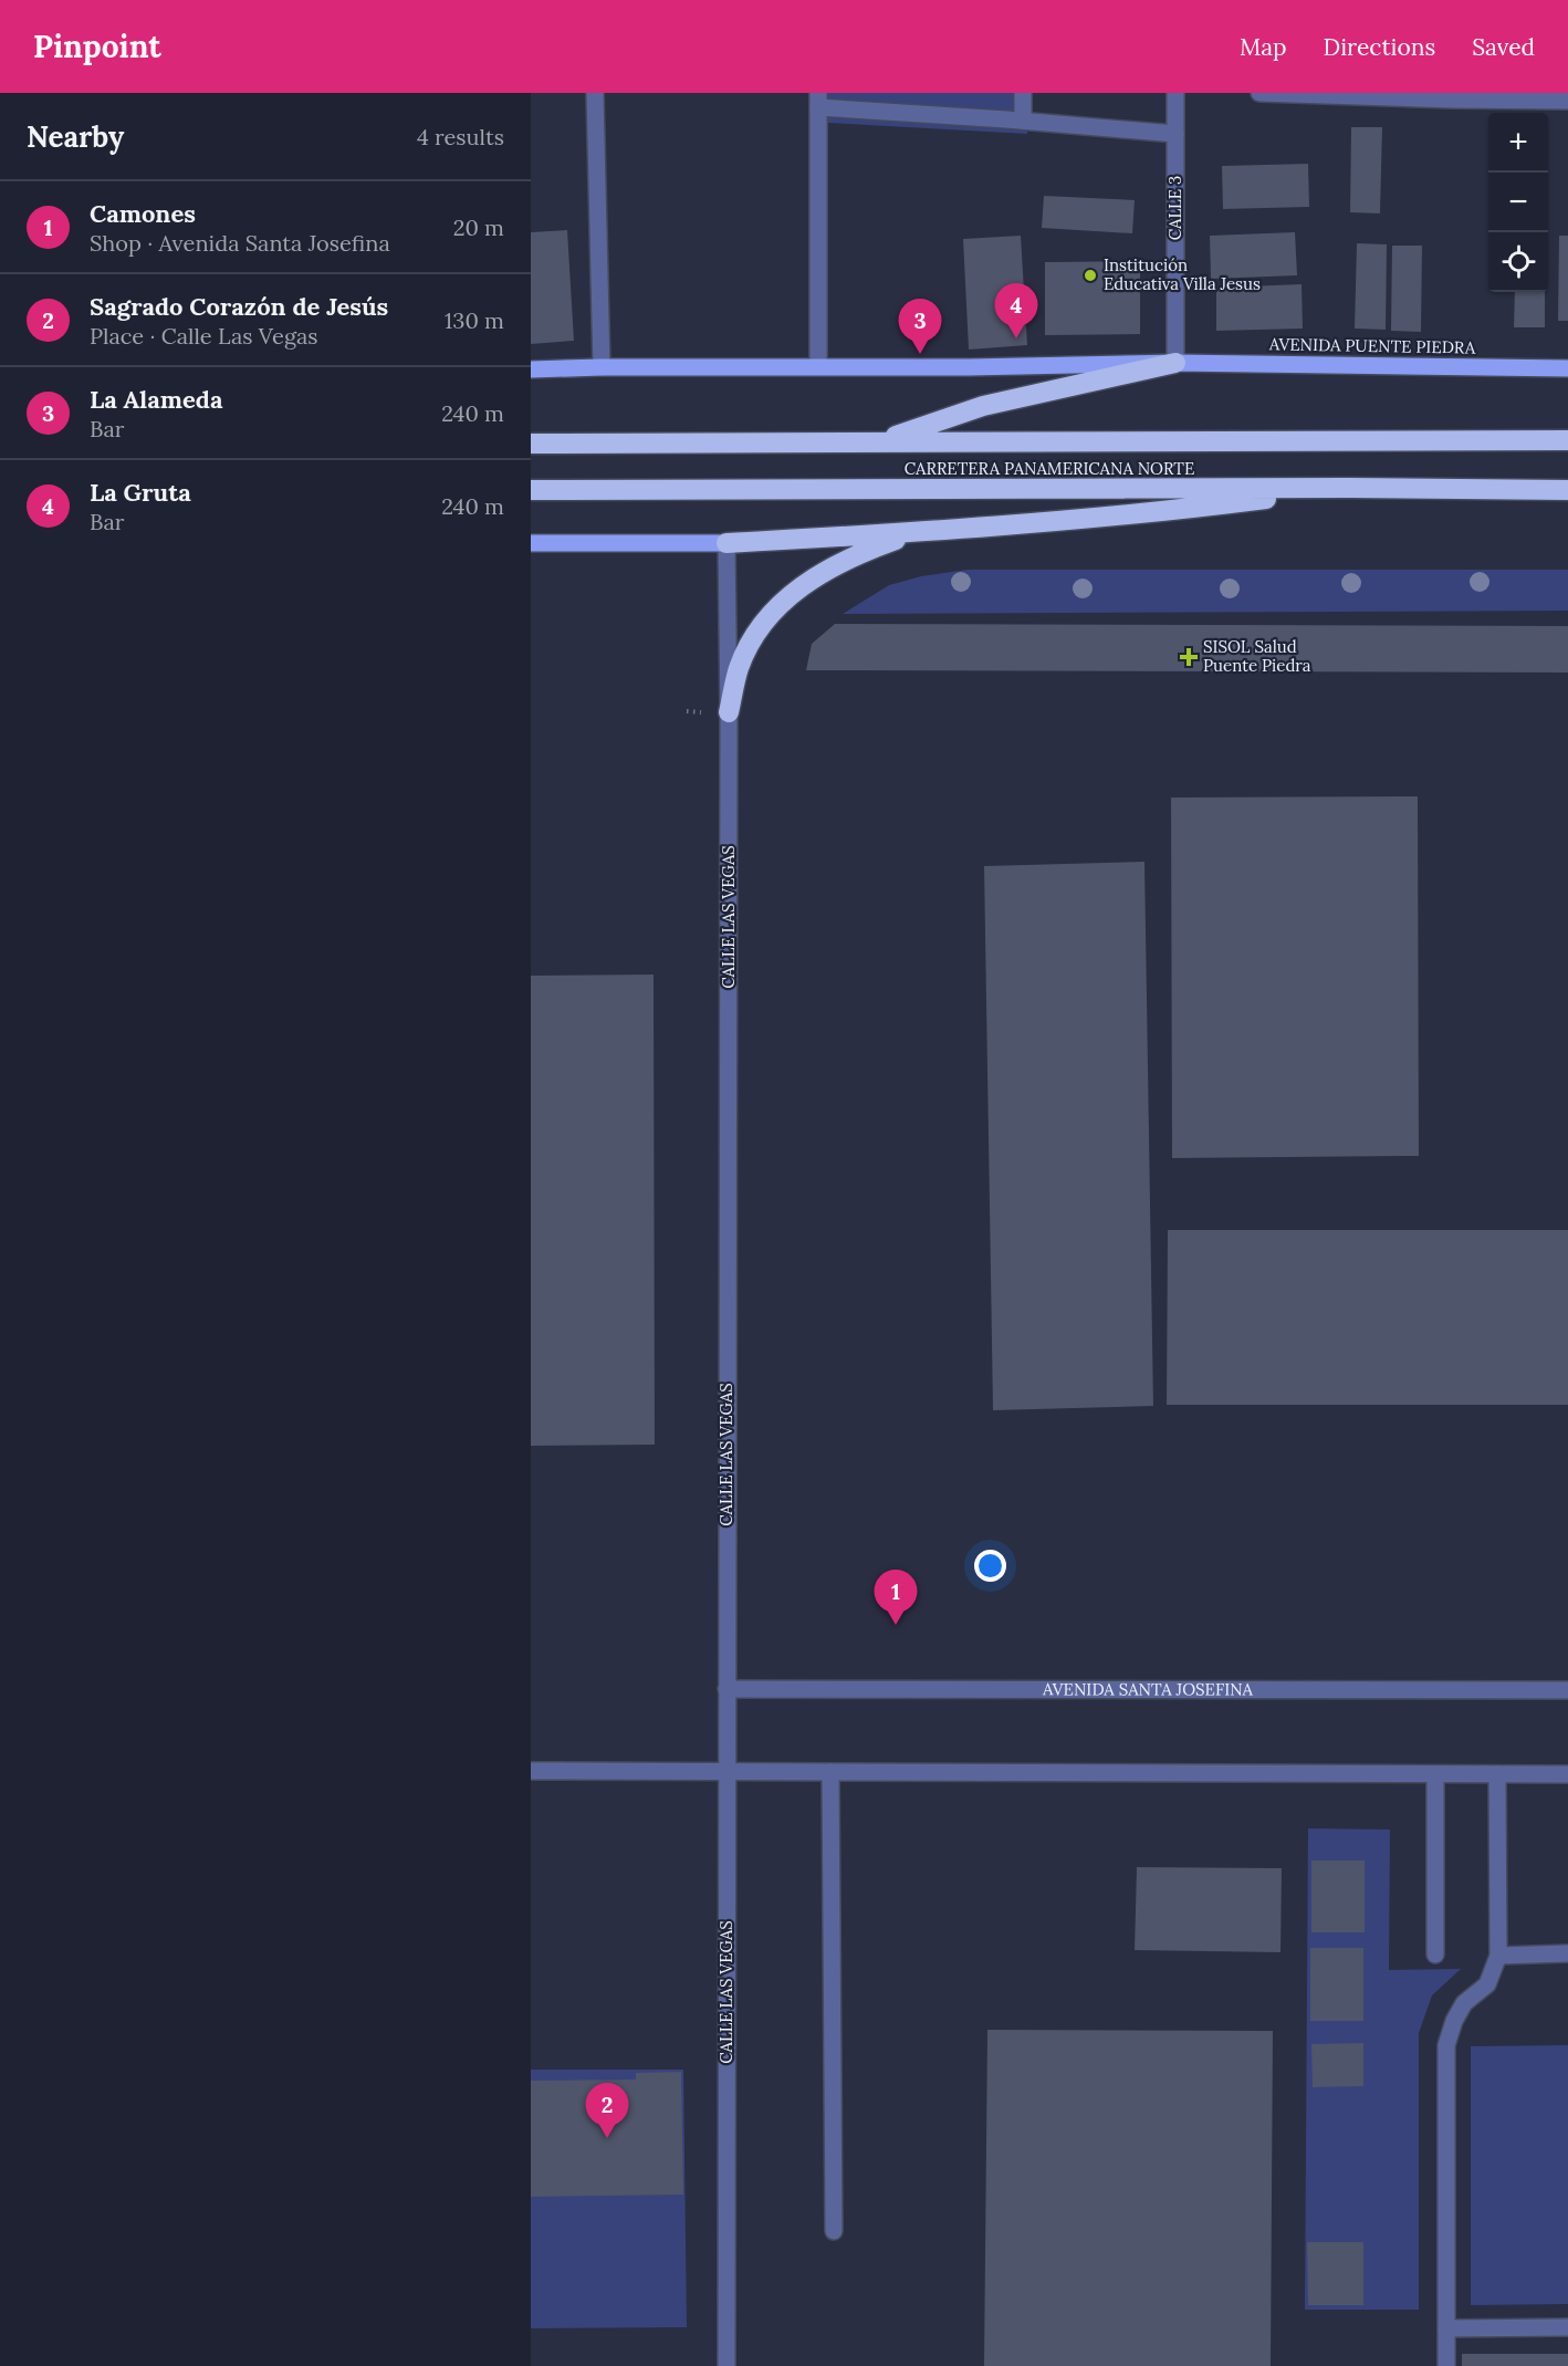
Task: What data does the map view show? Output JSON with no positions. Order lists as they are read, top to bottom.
{
  "streets": {
    "highway": ["CARRETERA PANAMERICANA NORTE"],
    "main road": ["AVENIDA PUENTE PIEDRA"],
    "street": ["CALLE 3", "CALLE LAS VEGAS", "AVENIDA SANTA JOSEFINA"]
  },
  "crossings": [
    ["CALLE 3", "AVENIDA PUENTE PIEDRA"],
    ["CALLE LAS VEGAS", "AVENIDA SANTA JOSEFINA"]
  ],
  "places": {
    "other": ["Institución Educativa Villa Jesus"],
    "health": ["SISOL Salud Puente Piedra"]
  },
  "page": {
    "header": "Pinpoint",
    "nav": ["Map", "Directions", "Saved"],
    "heading": ["Nearby", "4 results"],
    "map_buttons": ["+", "−"],
    "list": [
      {
        "mark": "1",
        "name": "Camones",
        "note": "Shop · Avenida Santa Josefina",
        "value": "20 m"
      },
      {
        "mark": "2",
        "name": "Sagrado Corazón de Jesús",
        "note": "Place · Calle Las Vegas",
        "value": "130 m"
      },
      {
        "mark": "3",
        "name": "La Alameda",
        "note": "Bar",
        "value": "240 m"
      },
      {
        "mark": "4",
        "name": "La Gruta",
        "note": "Bar",
        "value": "240 m"
      }
    ],
    "pins": [
      "4",
      "3",
      "1",
      "2"
    ]
  }
}
